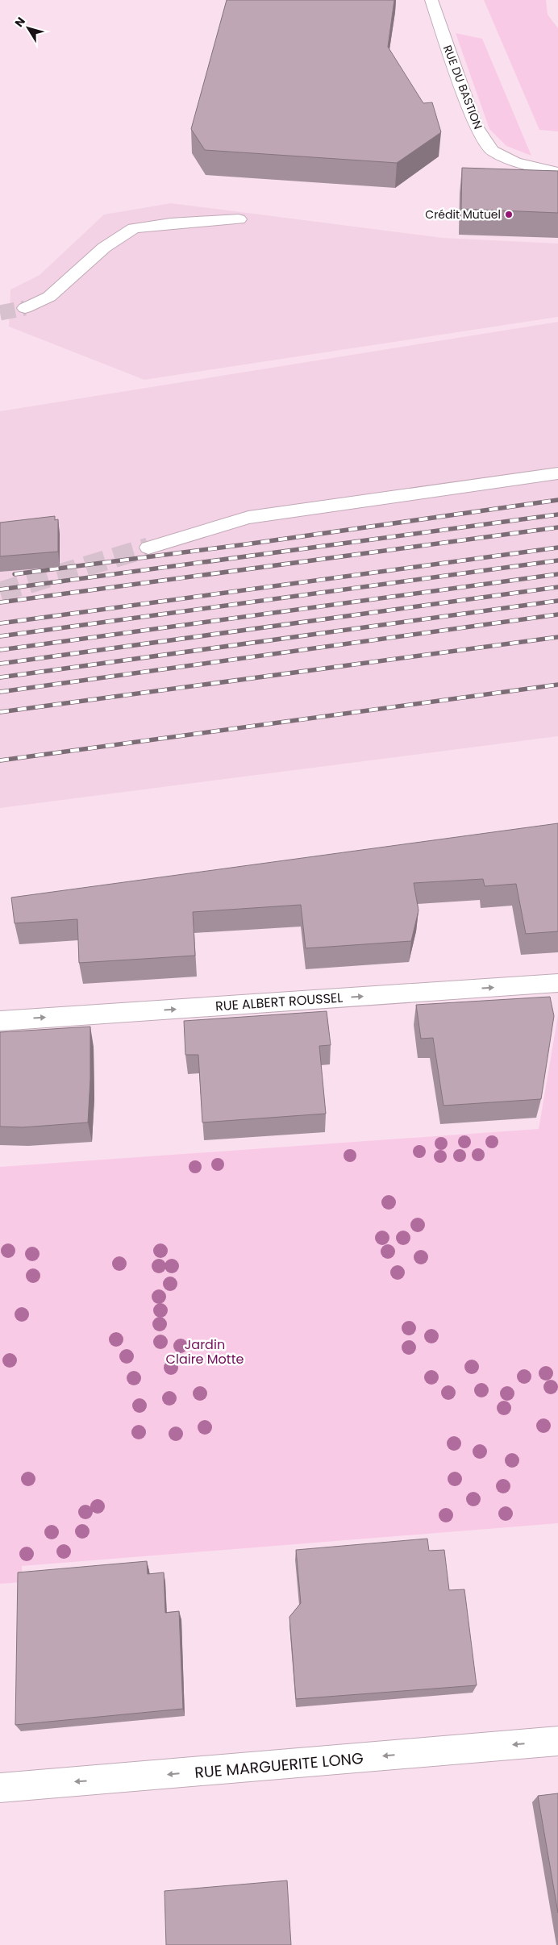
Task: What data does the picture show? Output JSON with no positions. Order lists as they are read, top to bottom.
{
  "streets": {
    "street": ["RUE DU BASTION", "RUE ALBERT ROUSSEL", "RUE MARGUERITE LONG"]
  },
  "one_way": ["RUE ALBERT ROUSSEL", "RUE MARGUERITE LONG"],
  "parks": ["Jardin Claire Motte"],
  "places": ["Crédit Mutuel"],
  "north": "top left"
}
